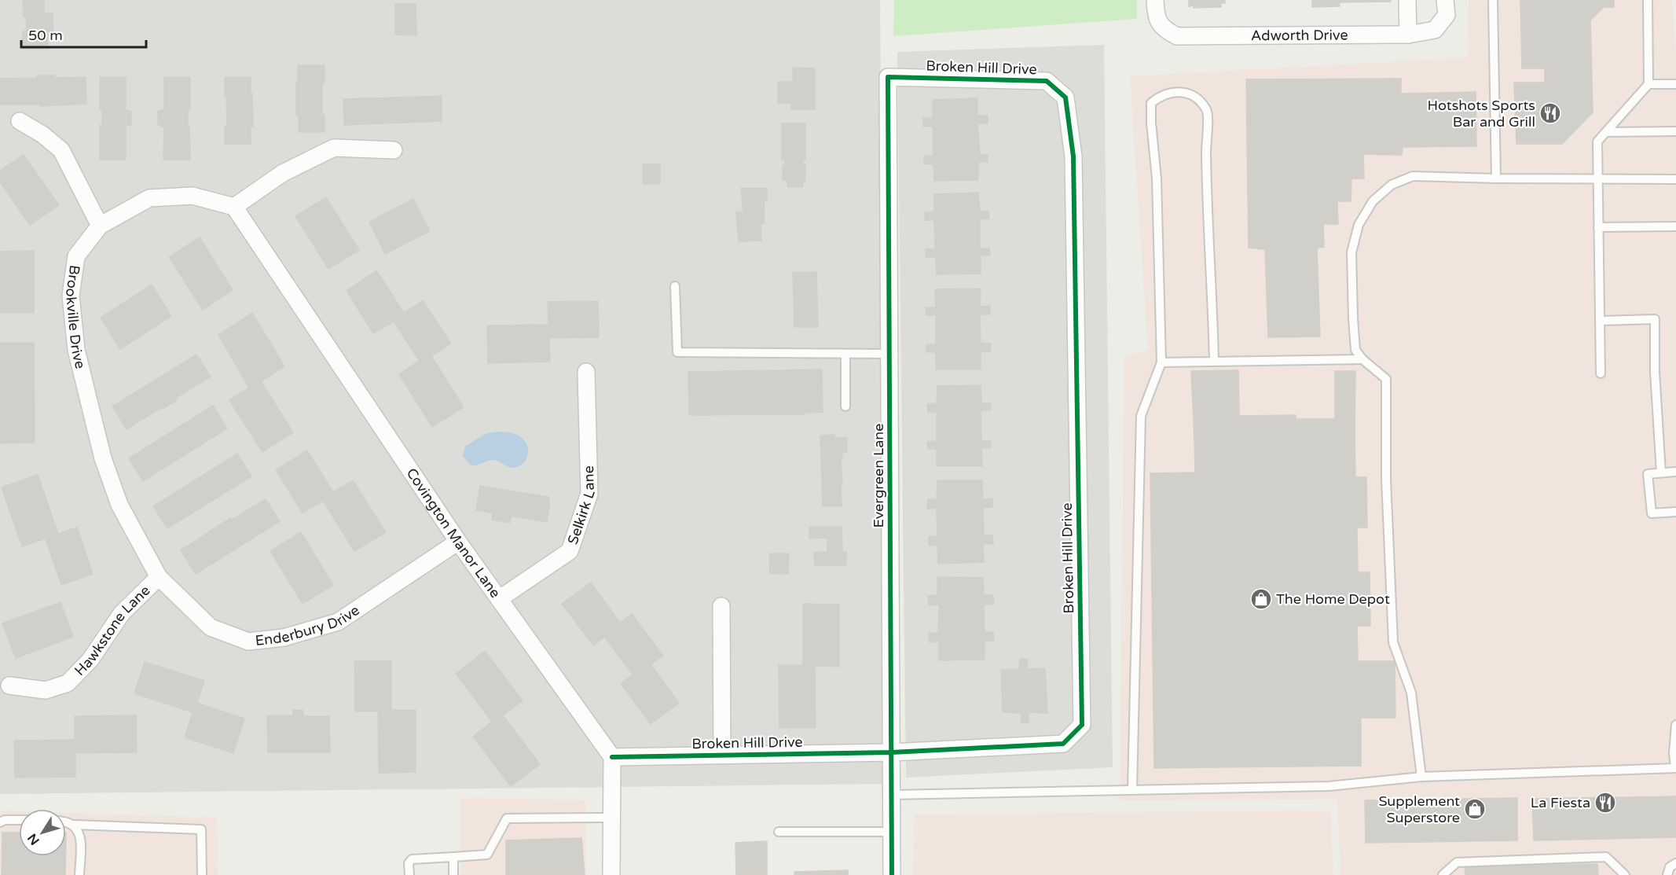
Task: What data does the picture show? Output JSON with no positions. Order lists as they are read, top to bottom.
{
  "streets": {
    "street": [
      "Adworth Drive",
      "Broken Hill Drive",
      "Brookville Drive",
      "Evergreen Lane",
      "Selkirk Lane",
      "Covington Manor Lane",
      "Enderbury Drive",
      "Hawkstone Lane"
    ]
  },
  "crossings": [
    ["Broken Hill Drive", "Evergreen Lane"],
    ["Broken Hill Drive", "Covington Manor Lane"],
    ["Brookville Drive", "Covington Manor Lane"],
    ["Brookville Drive", "Enderbury Drive"],
    ["Brookville Drive", "Hawkstone Lane"],
    ["Selkirk Lane", "Covington Manor Lane"],
    ["Covington Manor Lane", "Enderbury Drive"],
    ["Enderbury Drive", "Hawkstone Lane"]
  ],
  "places": {
    "restaurant": ["Hotshots Sports Bar and Grill", "La Fiesta"],
    "shop": ["The Home Depot", "Supplement Superstore"]
  },
  "scale_bar": "50 m",
  "north": "bottom left"
}
